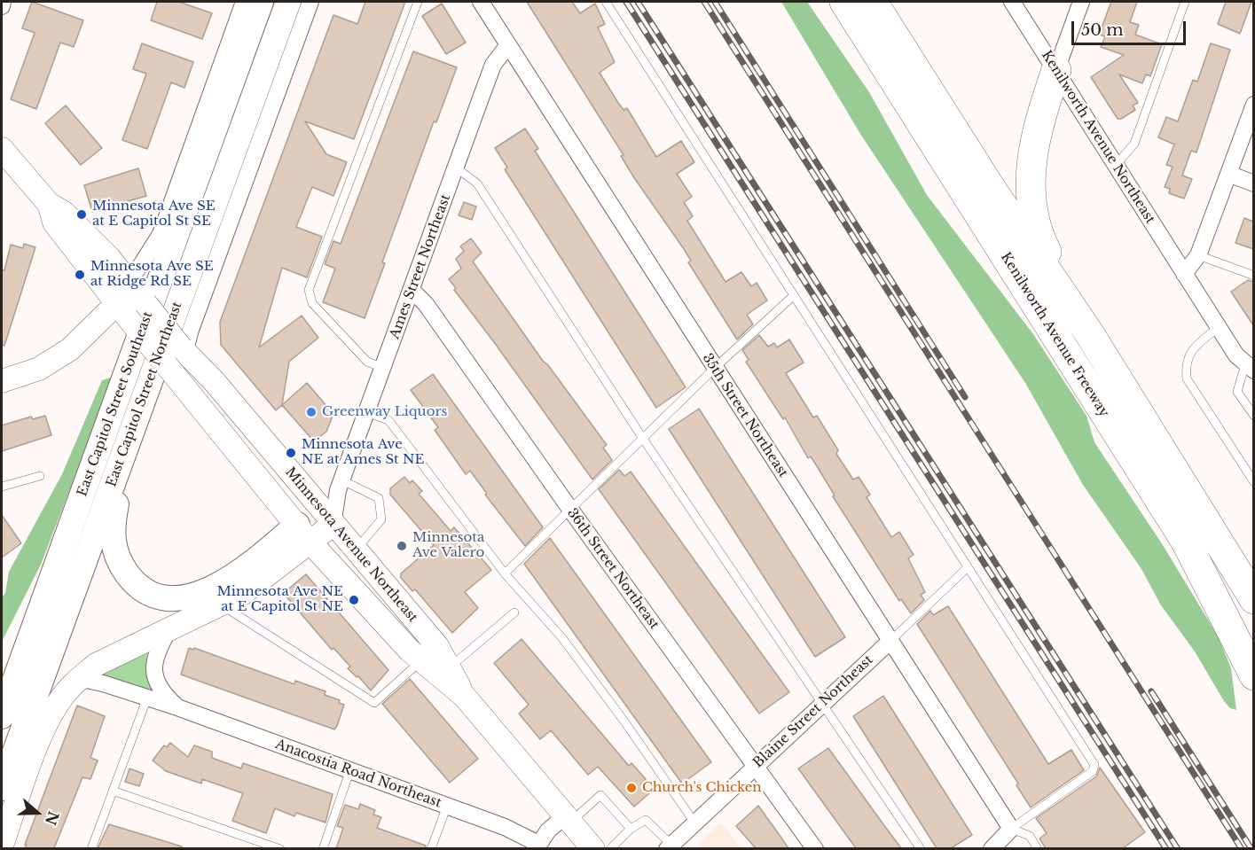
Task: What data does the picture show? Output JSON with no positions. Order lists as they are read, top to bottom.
{
  "streets": {
    "highway": ["Kenilworth Avenue Freeway"],
    "main road": ["East Capitol Street Northeast", "East Capitol Street Southeast", "Minnesota Avenue Northeast"],
    "street": [
      "Kenilworth Avenue Northeast",
      "Ames Street Northeast",
      "35th Street Northeast",
      "36th Street Northeast",
      "Blaine Street Northeast",
      "Anacostia Road Northeast"
    ]
  },
  "crossings": [
    ["Ames Street Northeast", "35th Street Northeast"],
    ["Ames Street Northeast", "Minnesota Avenue Northeast"],
    ["Ames Street Northeast", "36th Street Northeast"],
    ["East Capitol Street Northeast", "Minnesota Avenue Northeast"],
    ["35th Street Northeast", "Blaine Street Northeast"],
    ["36th Street Northeast", "Blaine Street Northeast"]
  ],
  "places": [
    "Minnesota Ave SE at E Capitol St SE",
    "Minnesota Ave SE at Ridge Rd SE",
    "Greenway Liquors",
    "Minnesota Ave NE at Ames St NE",
    "Minnesota Ave Valero",
    "Minnesota Ave NE at E Capitol St NE",
    "Church's Chicken"
  ],
  "scale_bar": "50 m",
  "north": "right"
}
